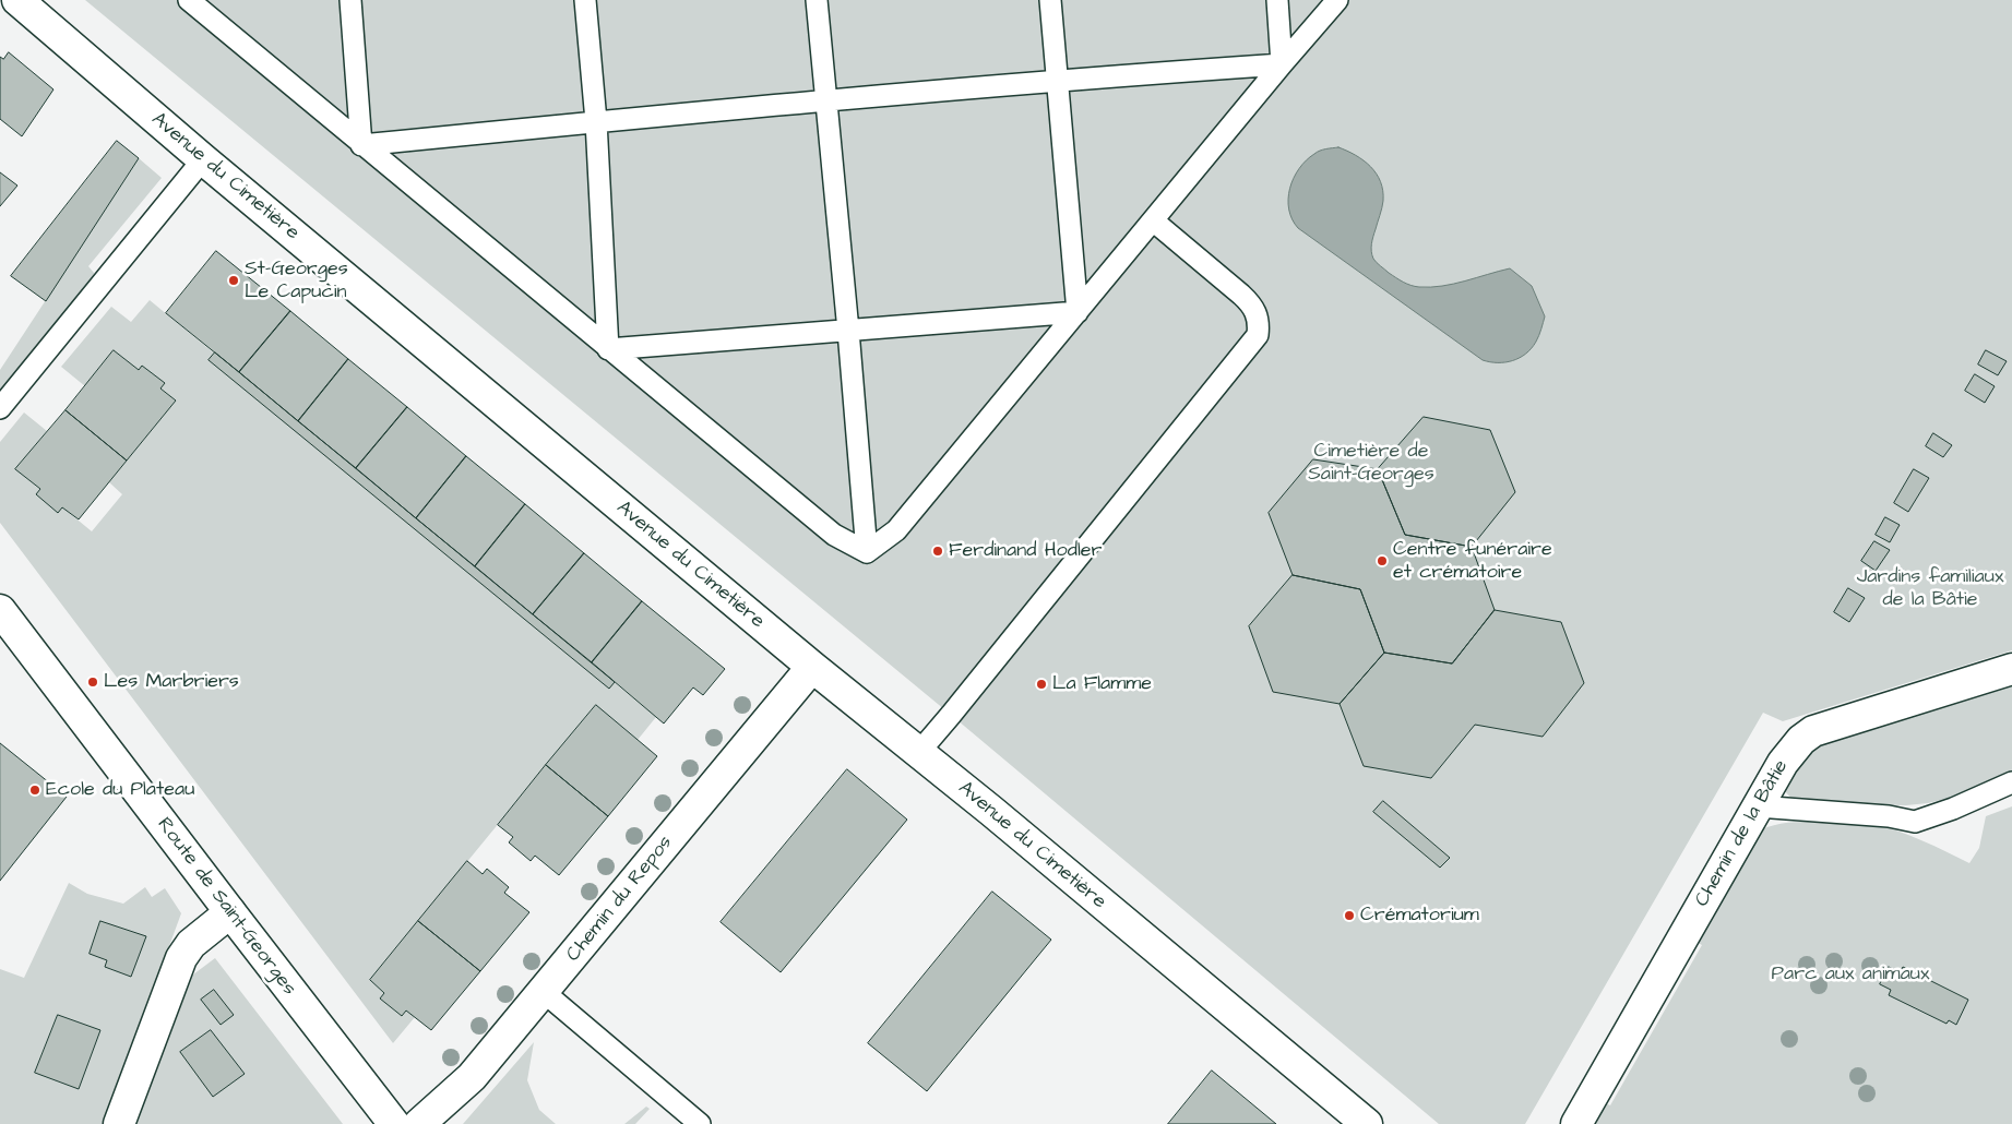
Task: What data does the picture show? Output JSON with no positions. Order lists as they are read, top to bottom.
{
  "streets": {
    "street": [
      "Avenue du Cimetière",
      "Chemin de la Bâtie",
      "Chemin du Repos",
      "Route de Saint-Georges"
    ]
  },
  "crossings": [
    ["Avenue du Cimetière", "Chemin du Repos"]
  ],
  "parks": ["Cimetière de Saint-Georges", "Jardins familiaux de la Bâtie", "Parc aux animaux"],
  "places": [
    "St-Georges Le Capucin",
    "Ferdinand Hodler",
    "Centre funéraire et crématoire",
    "Les Marbriers",
    "La Flamme",
    "Ecole du Plateau",
    "Crématorium"
  ]
}
